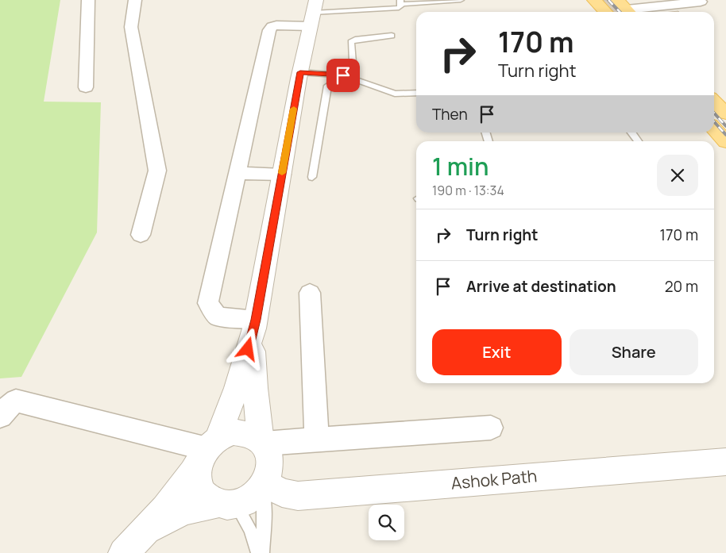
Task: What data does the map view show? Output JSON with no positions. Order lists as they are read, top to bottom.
{
  "streets": {
    "street": ["Ashok Path"]
  },
  "page": {
    "turn": ["170 m", "Turn right"],
    "then": "Then",
    "heading": ["1 min", "190 m · 13:34"],
    "list": [
      {
        "name": "Turn right",
        "value": "170 m"
      },
      {
        "name": "Arrive at destination",
        "value": "20 m"
      }
    ],
    "buttons": ["Exit", "Share"]
  }
}
